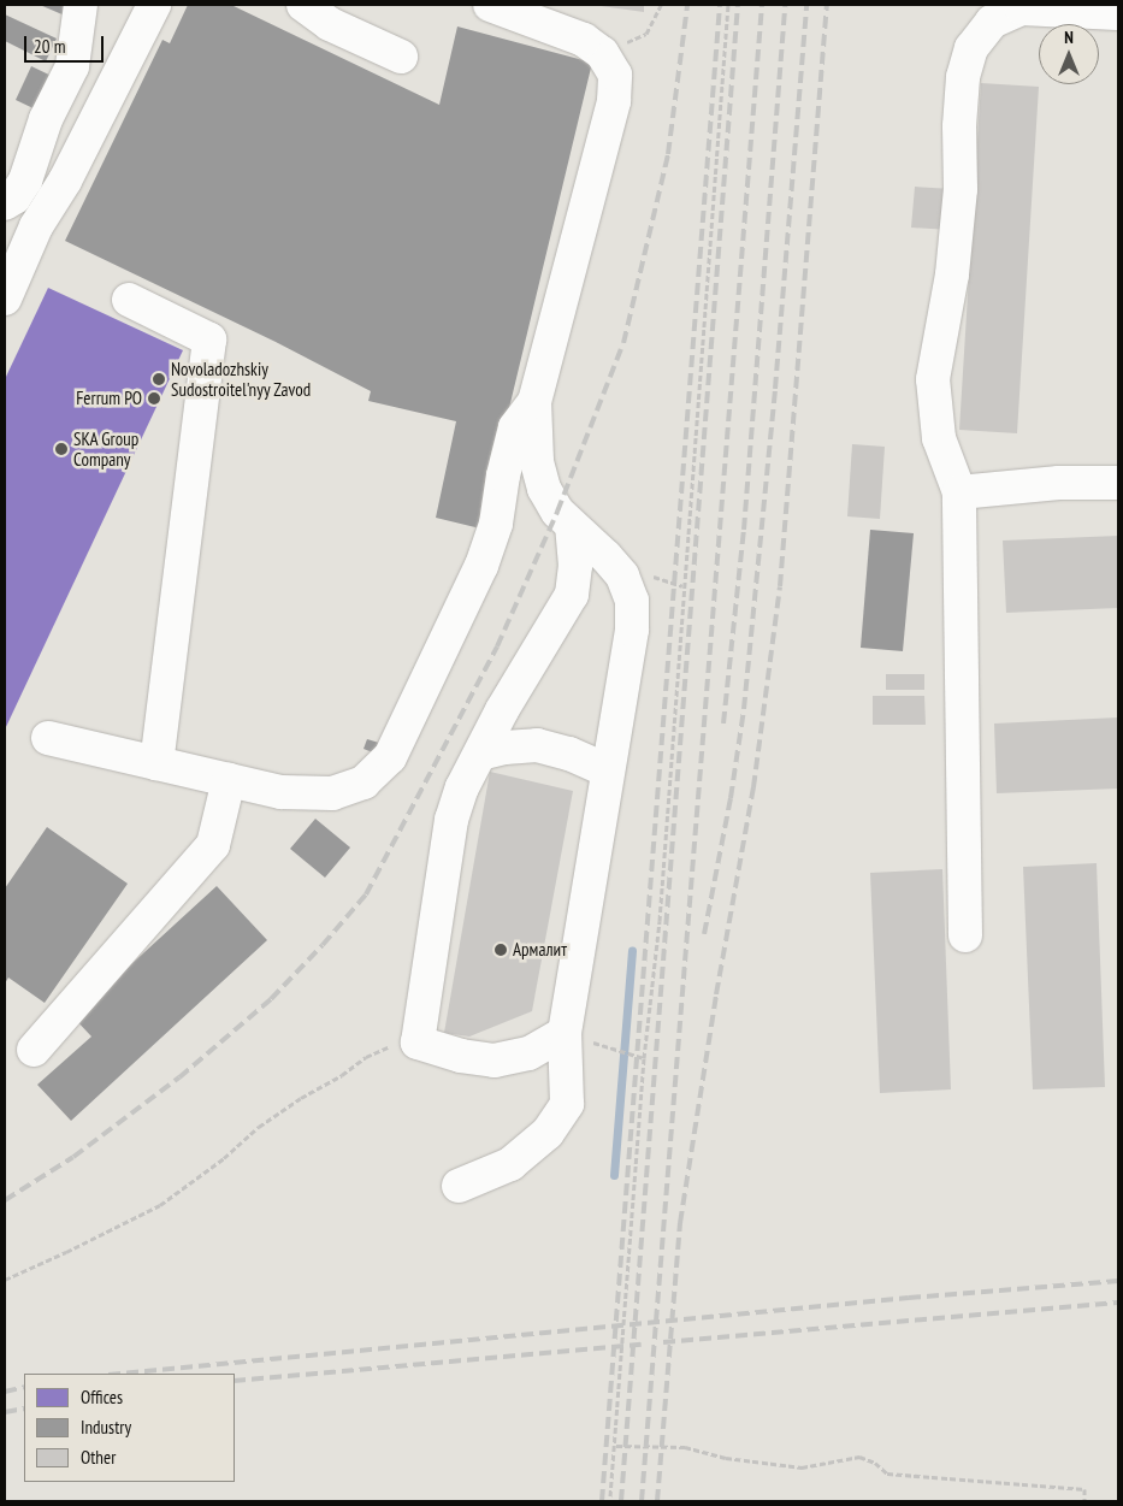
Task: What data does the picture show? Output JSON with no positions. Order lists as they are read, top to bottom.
{
  "places": [
    "Novoladozhskiy Sudostroitel'nyy Zavod",
    "Ferrum PO",
    "SKA Group Company",
    "Армалит"
  ],
  "legend": ["Offices", "Industry", "Other"],
  "scale_bar": "20 m",
  "north": "top"
}
